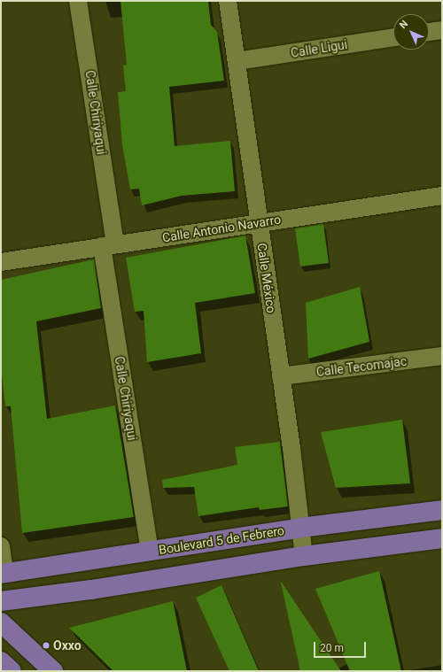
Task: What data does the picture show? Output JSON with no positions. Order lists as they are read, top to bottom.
{
  "streets": {
    "main road": ["Boulevard 5 de Febrero"],
    "street": [
      "Calle Ligui",
      "Calle Chiriyaqui",
      "Calle Antonio Navarro",
      "Calle México",
      "Calle Tecomajac"
    ]
  },
  "crossings": [
    ["Calle Ligui", "Calle México"],
    ["Calle Chiriyaqui", "Calle Antonio Navarro"],
    ["Calle Chiriyaqui", "Boulevard 5 de Febrero"],
    ["Calle Antonio Navarro", "Calle México"],
    ["Calle México", "Calle Tecomajac"],
    ["Calle México", "Boulevard 5 de Febrero"]
  ],
  "places": ["Oxxo"],
  "scale_bar": "20 m",
  "north": "top left"
}
